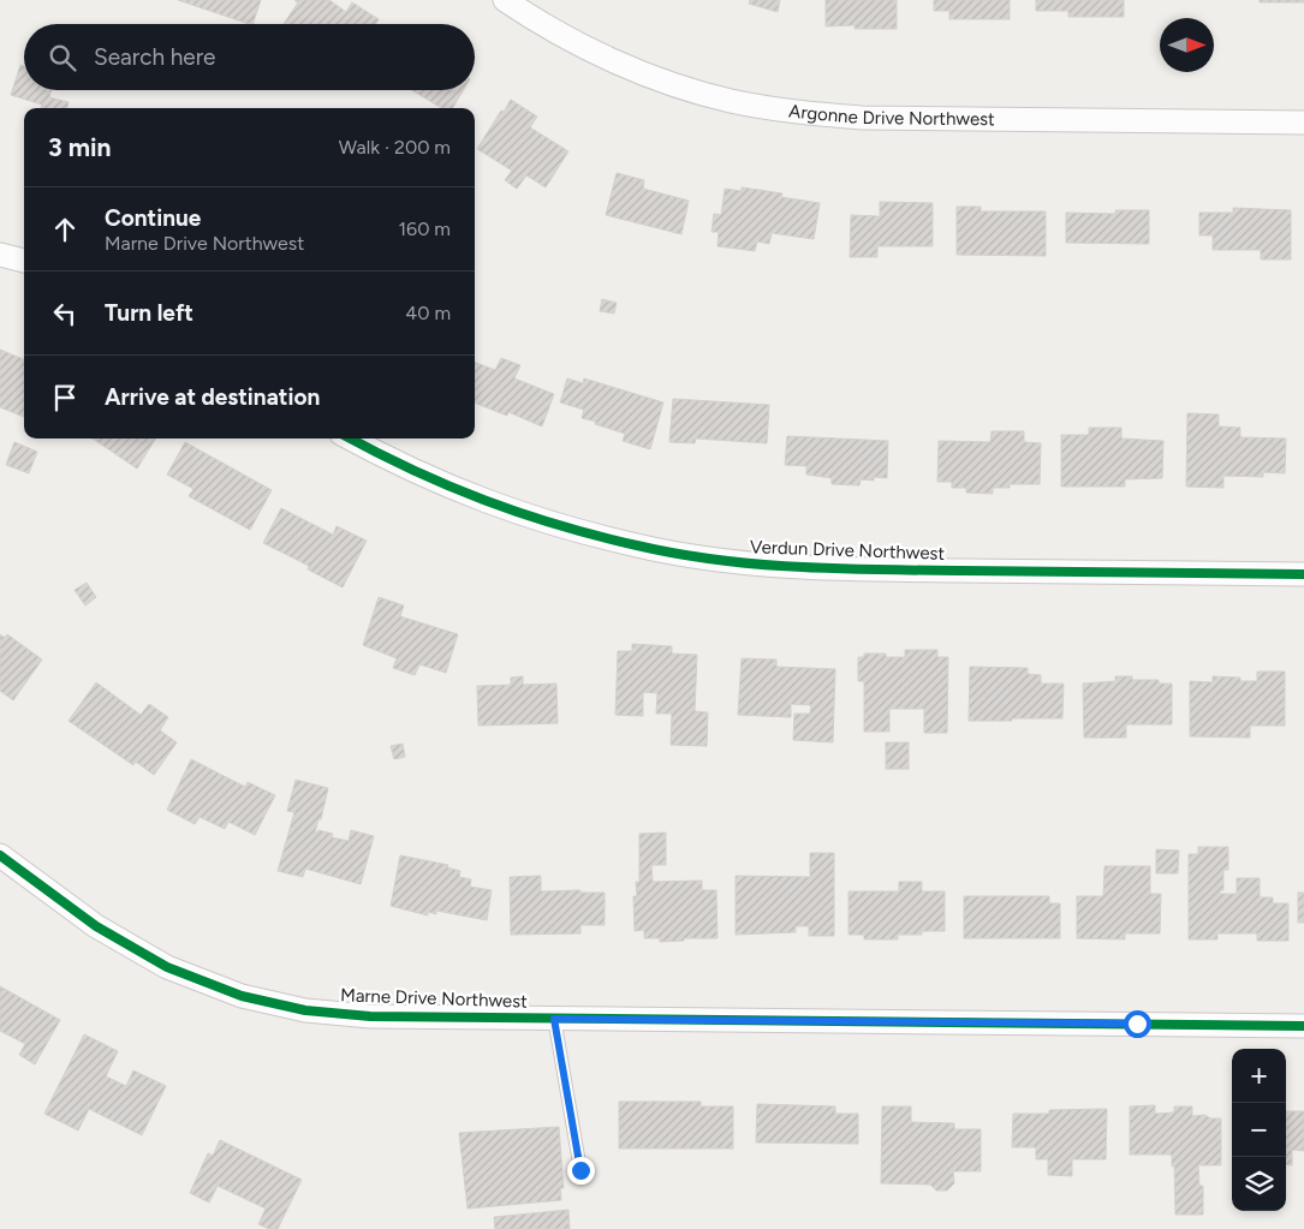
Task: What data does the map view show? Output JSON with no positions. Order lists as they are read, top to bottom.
{
  "streets": {
    "street": ["Argonne Drive Northwest", "Verdun Drive Northwest", "Marne Drive Northwest"]
  },
  "north": "right",
  "page": {
    "search": "Search here",
    "heading": ["3 min", "Walk · 200 m"],
    "list": [
      ["Continue", "Marne Drive Northwest", "160 m"],
      ["Turn left", "40 m"],
      "Arrive at destination"
    ],
    "map_buttons": ["+", "−"]
  }
}
